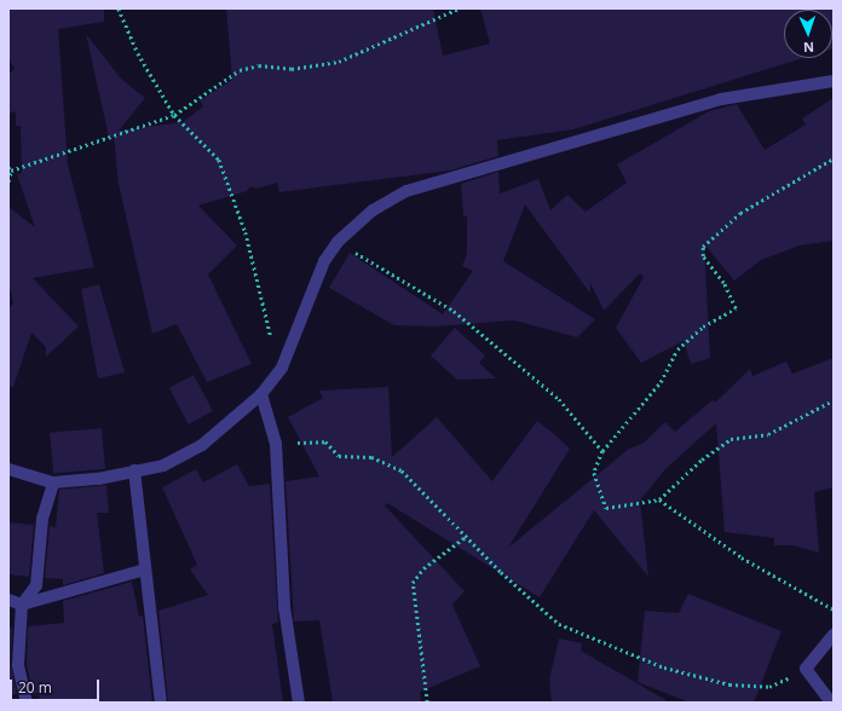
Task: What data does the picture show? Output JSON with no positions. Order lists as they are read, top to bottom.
{
  "scale_bar": "20 m",
  "north": "bottom"
}
